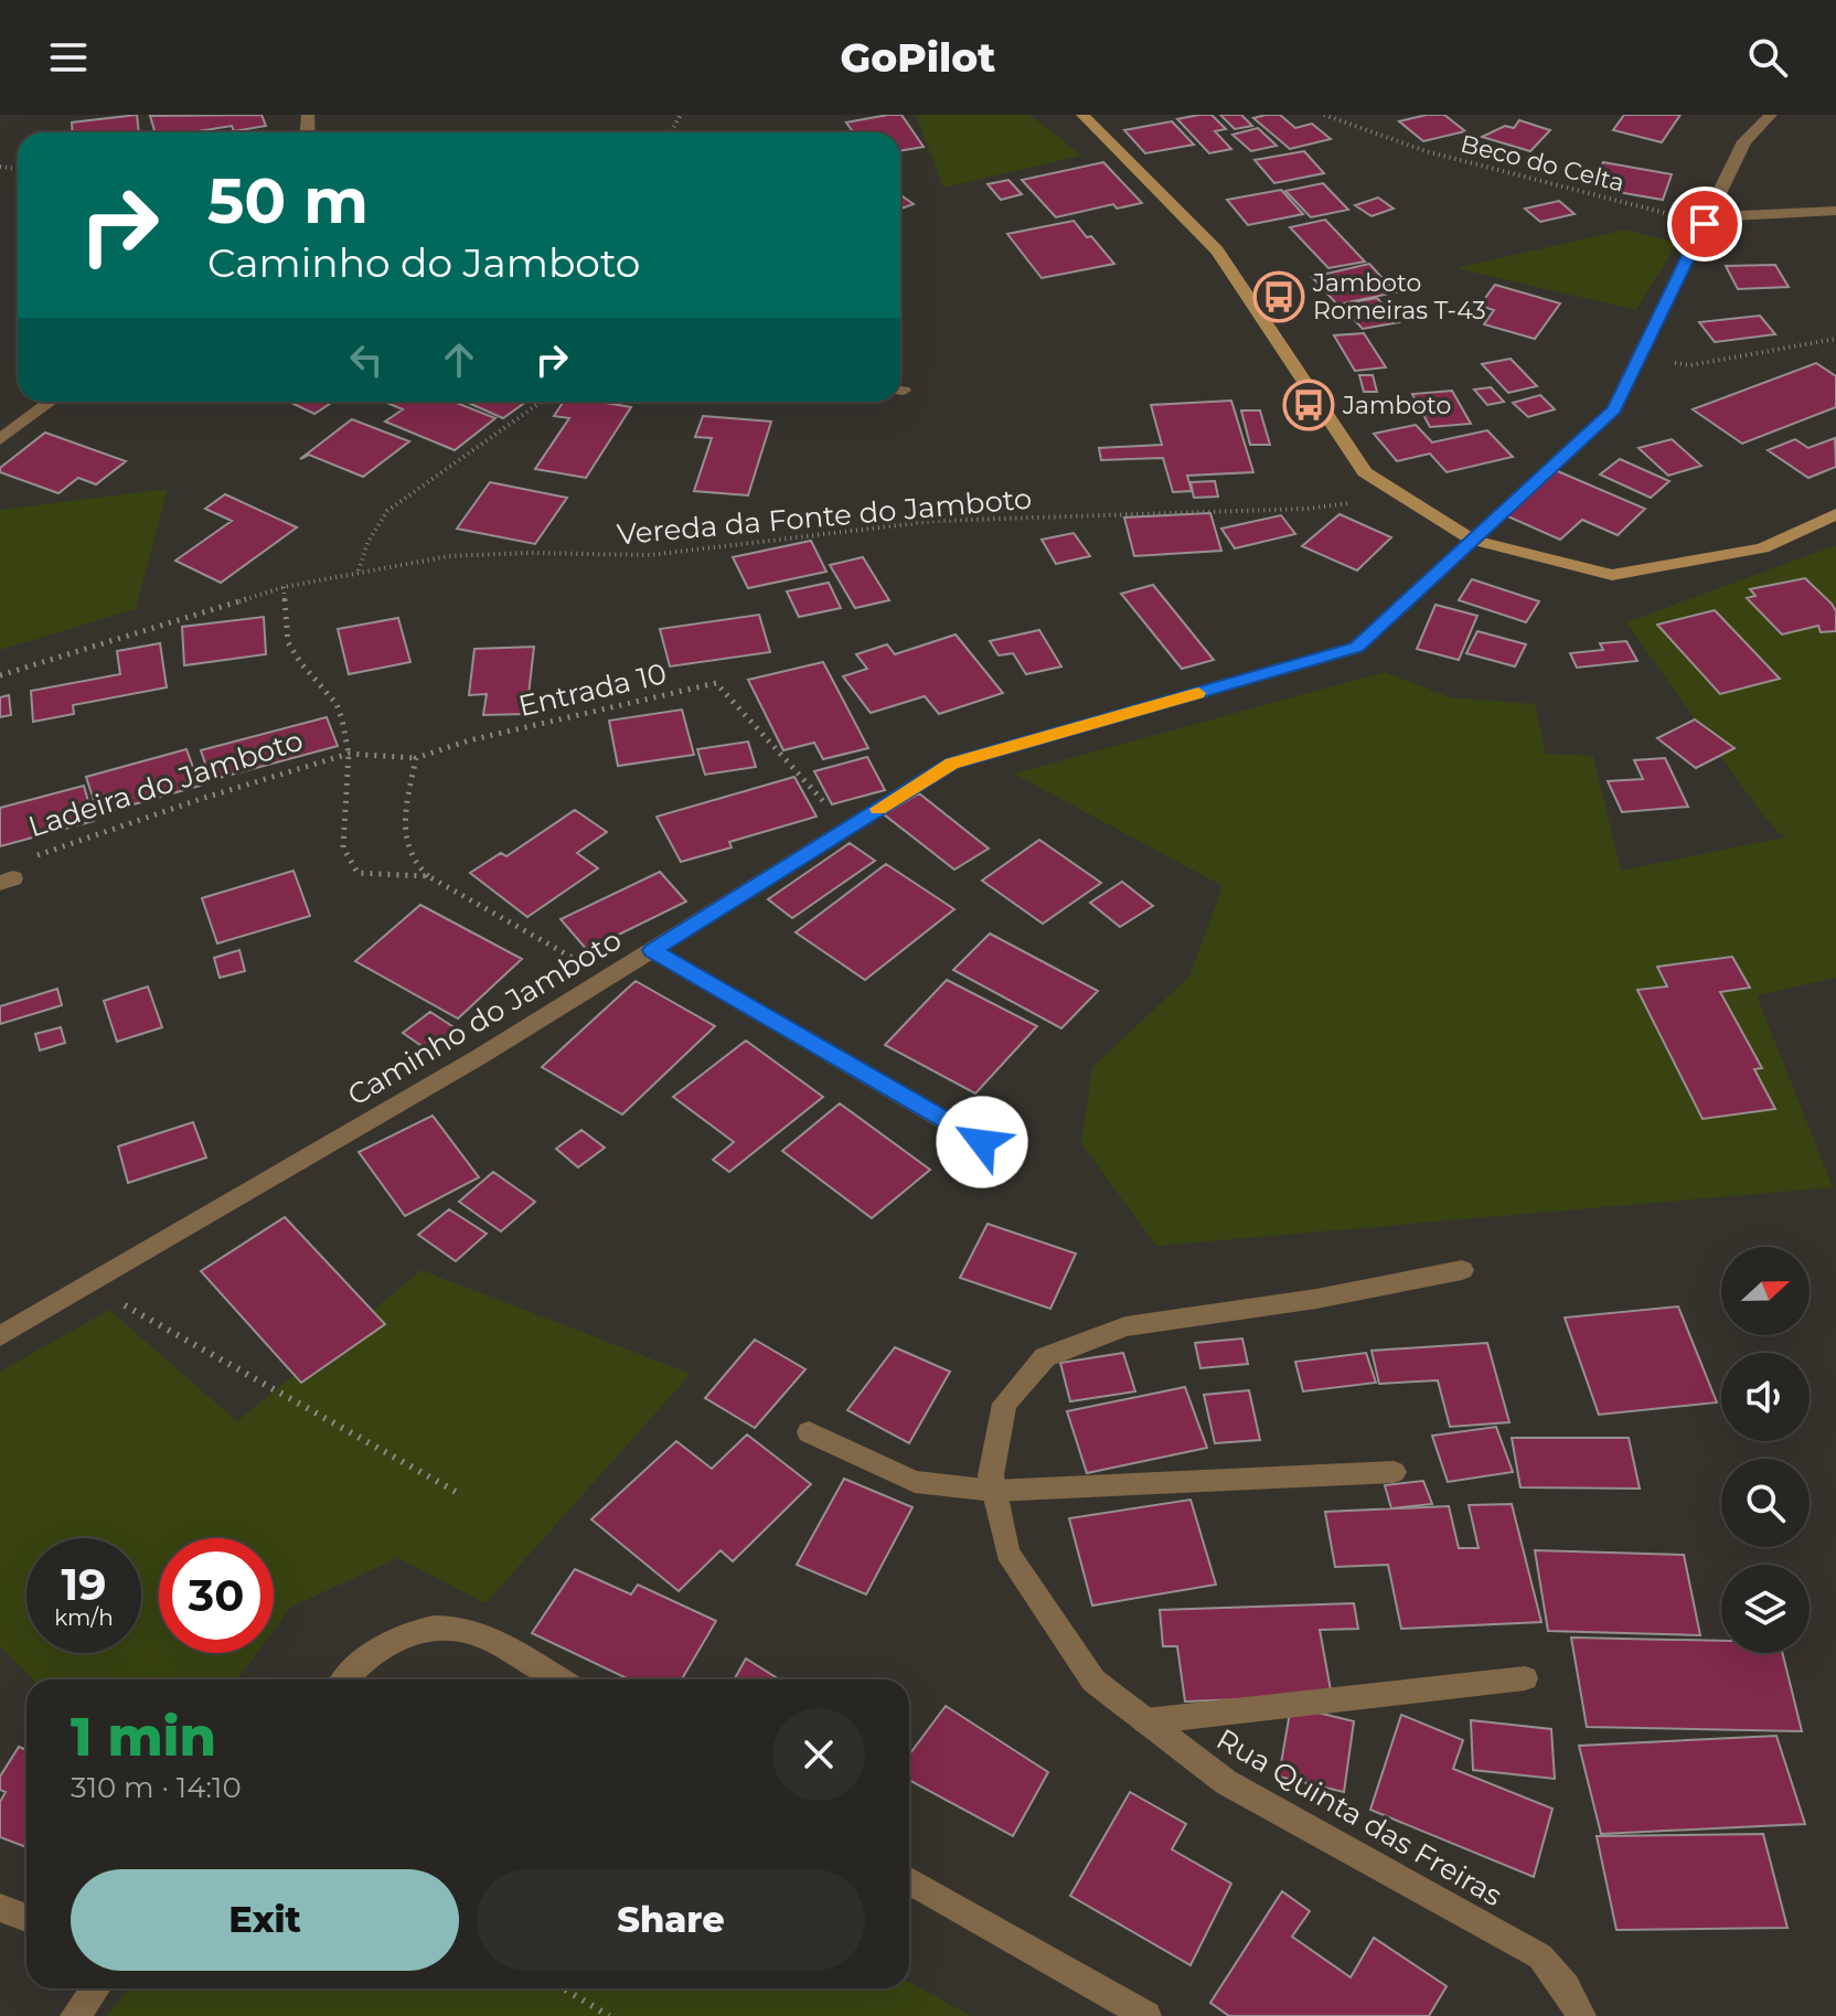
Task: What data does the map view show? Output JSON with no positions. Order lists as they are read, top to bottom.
{
  "streets": {
    "street": ["Caminho do Jamboto", "Rua Quinta das Freiras"],
    "path": [
      "Beco do Celta",
      "Vereda da Fonte do Jamboto",
      "Entrada 10",
      "Ladeira do Jamboto"
    ]
  },
  "crossings": [
    ["Beco do Celta", "Caminho do Jamboto"],
    ["Entrada 10", "Caminho do Jamboto"]
  ],
  "places": {
    "bus stop": ["Jamboto Romeiras T-43", "Jamboto"]
  },
  "north": "right",
  "page": {
    "header": "GoPilot",
    "turn": ["50 m", "Caminho do Jamboto"],
    "speed": "19 km/h",
    "limit": "30",
    "heading": ["1 min", "310 m · 14:10"],
    "buttons": ["Exit", "Share"]
  }
}
